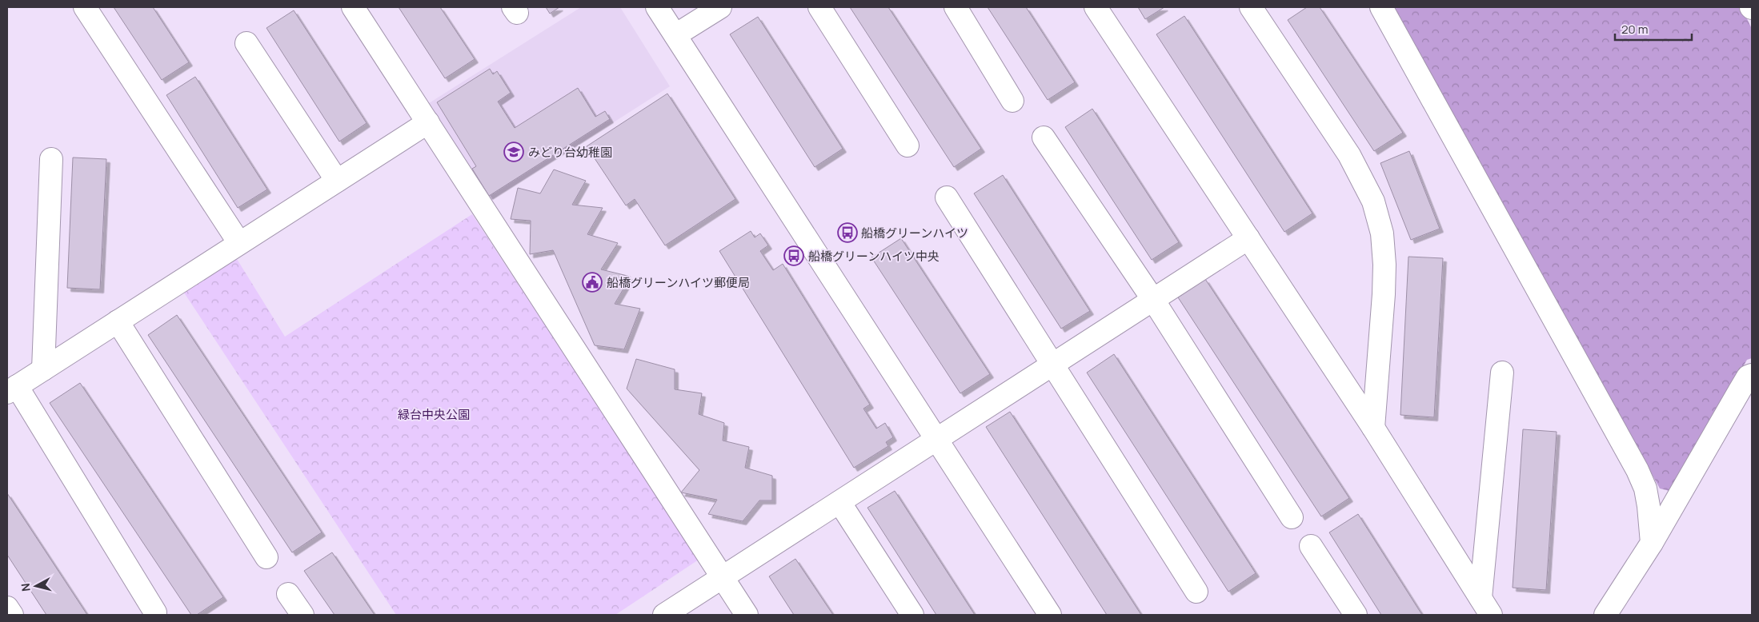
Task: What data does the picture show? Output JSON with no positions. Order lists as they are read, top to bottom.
{
  "parks": ["緑台中央公園"],
  "places": {
    "school or university": ["みどり台幼稚園"],
    "bus stop": ["船橋グリーンハイツ", "船橋グリーンハイツ中央"],
    "public building": ["船橋グリーンハイツ郵便局"]
  },
  "scale_bar": "20 m",
  "north": "left"
}
